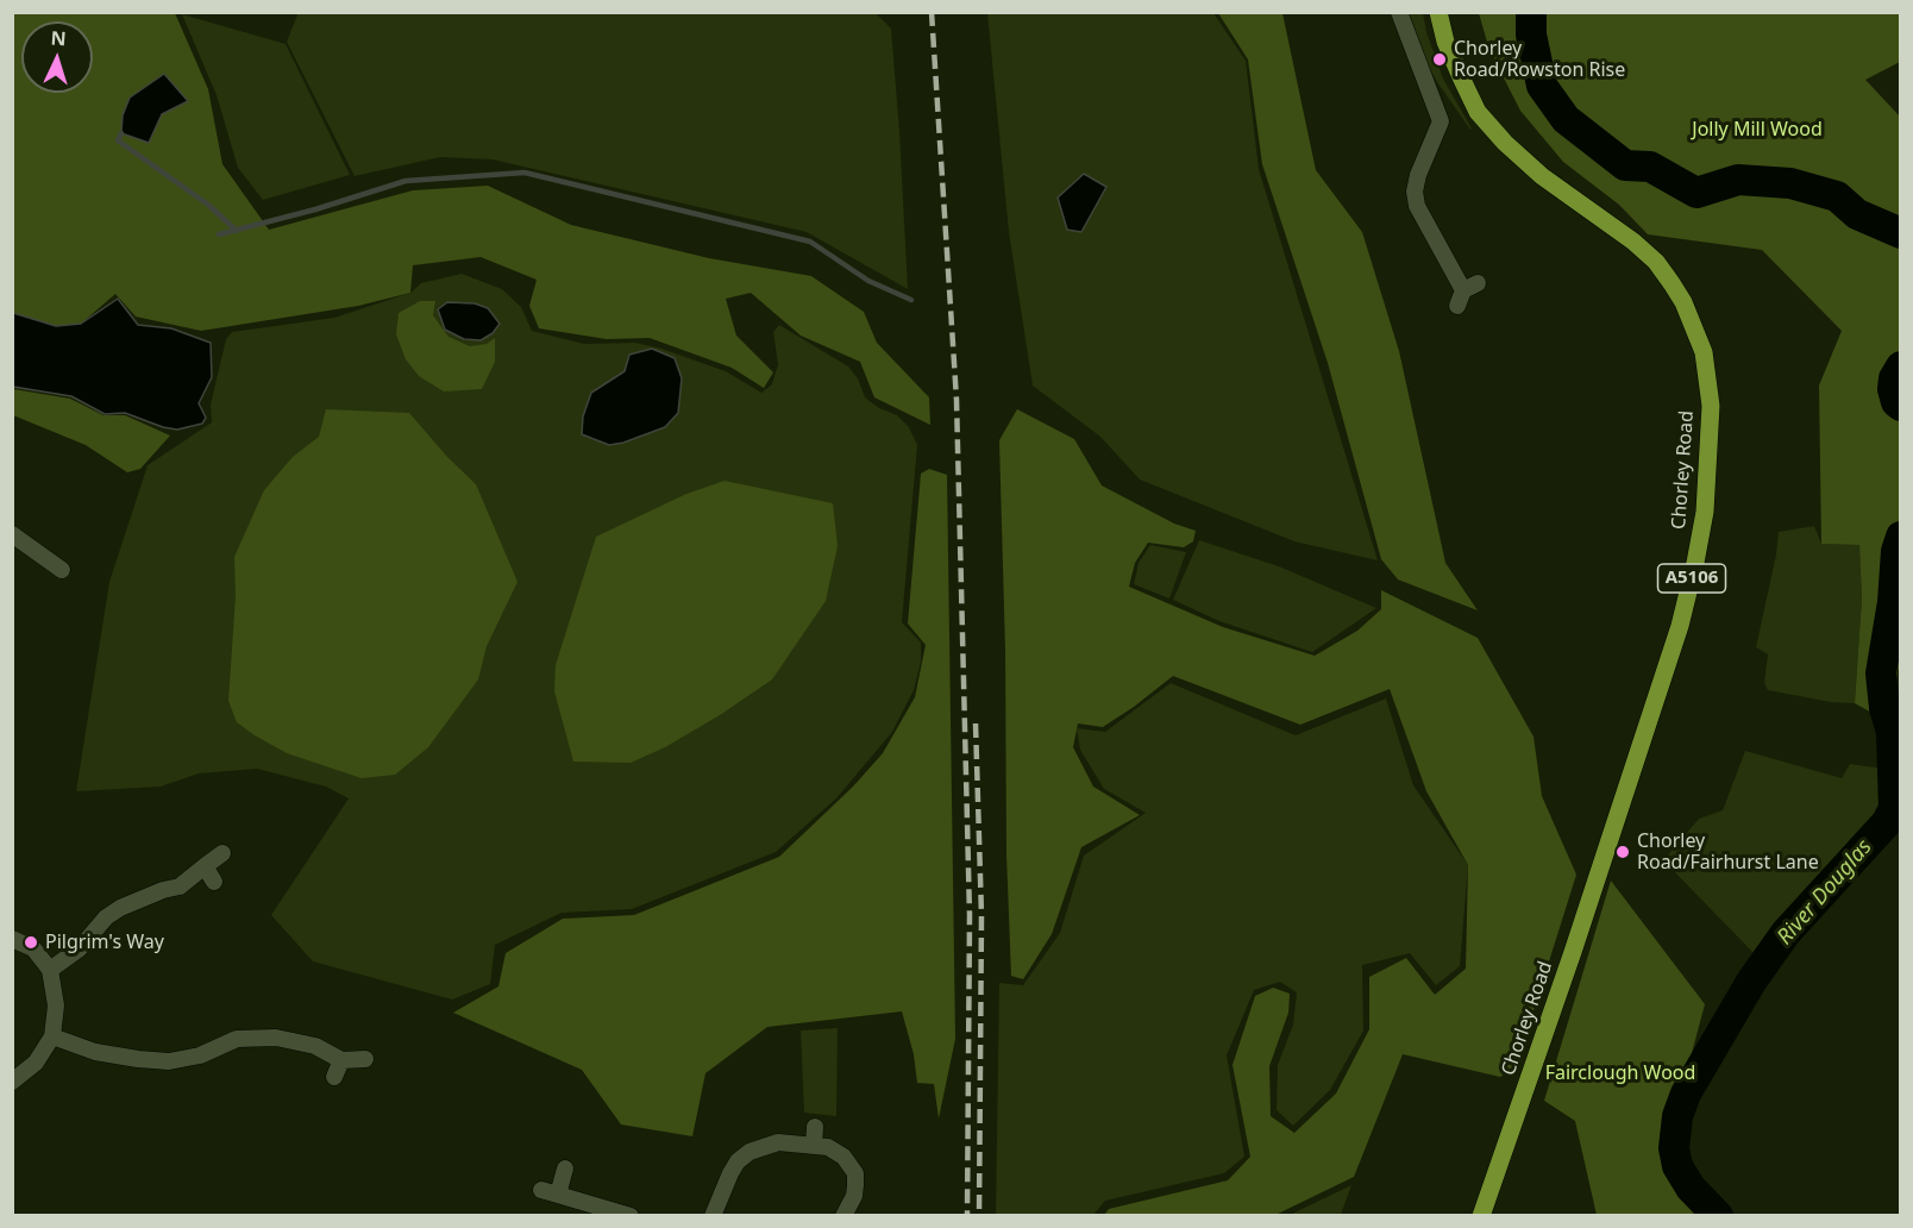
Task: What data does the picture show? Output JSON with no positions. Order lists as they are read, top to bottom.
{
  "streets": {
    "main road": ["Chorley Road", "A5106"]
  },
  "water": ["River Douglas"],
  "parks": ["Jolly Mill Wood", "Fairclough Wood"],
  "places": ["Chorley Road/Rowston Rise", "Chorley Road/Fairhurst Lane", "Pilgrim's Way"],
  "north": "top"
}
